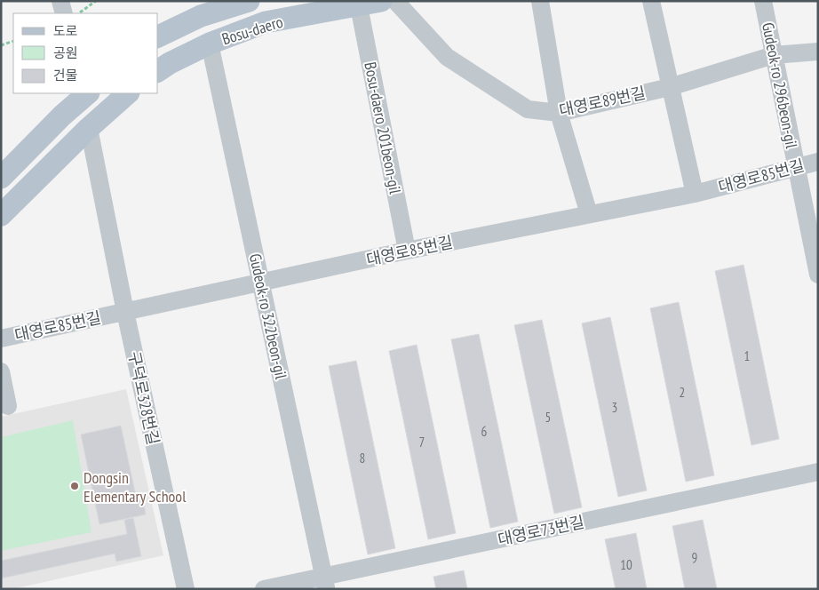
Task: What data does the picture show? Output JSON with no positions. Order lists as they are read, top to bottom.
{
  "streets": {
    "main road": ["Bosu-daero"],
    "street": [
      "Gudeok-ro 296beon-gil",
      "대영로89번길",
      "Bosu-daero 201beon-gil",
      "대영로85번길",
      "Gudeok-ro 322beon-gil",
      "구덕로328번길",
      "대영로73번길"
    ]
  },
  "crossings": [
    ["Bosu-daero", "Bosu-daero 201beon-gil"],
    ["Bosu-daero", "Gudeok-ro 322beon-gil"],
    ["Gudeok-ro 296beon-gil", "대영로89번길"],
    ["Gudeok-ro 296beon-gil", "대영로85번길"],
    ["Bosu-daero 201beon-gil", "대영로85번길"],
    ["대영로85번길", "Gudeok-ro 322beon-gil"],
    ["대영로85번길", "구덕로328번길"],
    ["Gudeok-ro 322beon-gil", "대영로73번길"]
  ],
  "places": ["Dongsin Elementary School"],
  "house_numbers": [
    "1",
    "2",
    "3",
    "5",
    "6",
    "7",
    "8",
    "9",
    "10"
  ],
  "legend": ["도로", "공원", "건물"]
}
